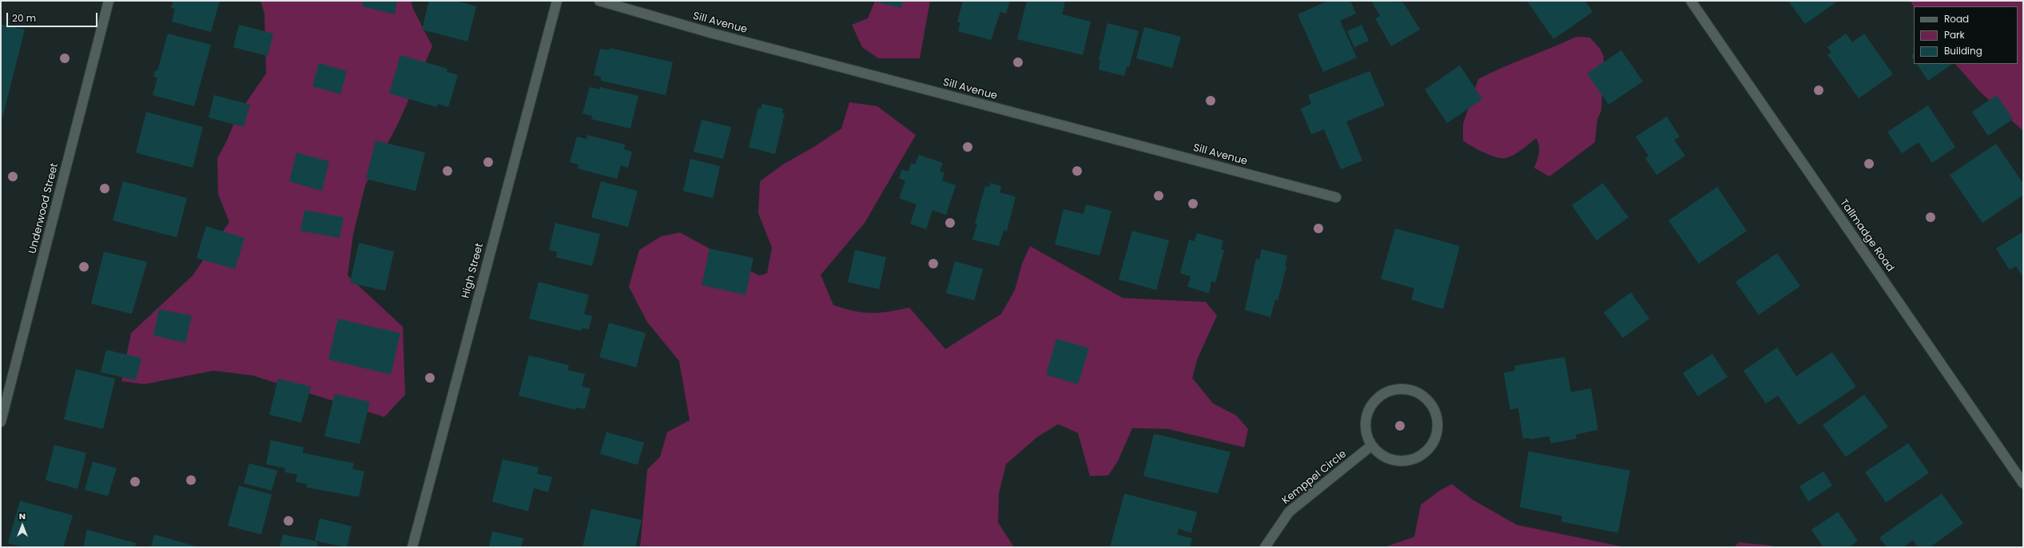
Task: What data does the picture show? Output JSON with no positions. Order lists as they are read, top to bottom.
{
  "streets": {
    "street": [
      "Sill Avenue",
      "Underwood Street",
      "Tallmadge Road",
      "High Street",
      "Kemppel Circle"
    ]
  },
  "legend": ["Road", "Park", "Building"],
  "scale_bar": "20 m",
  "north": "top"
}
